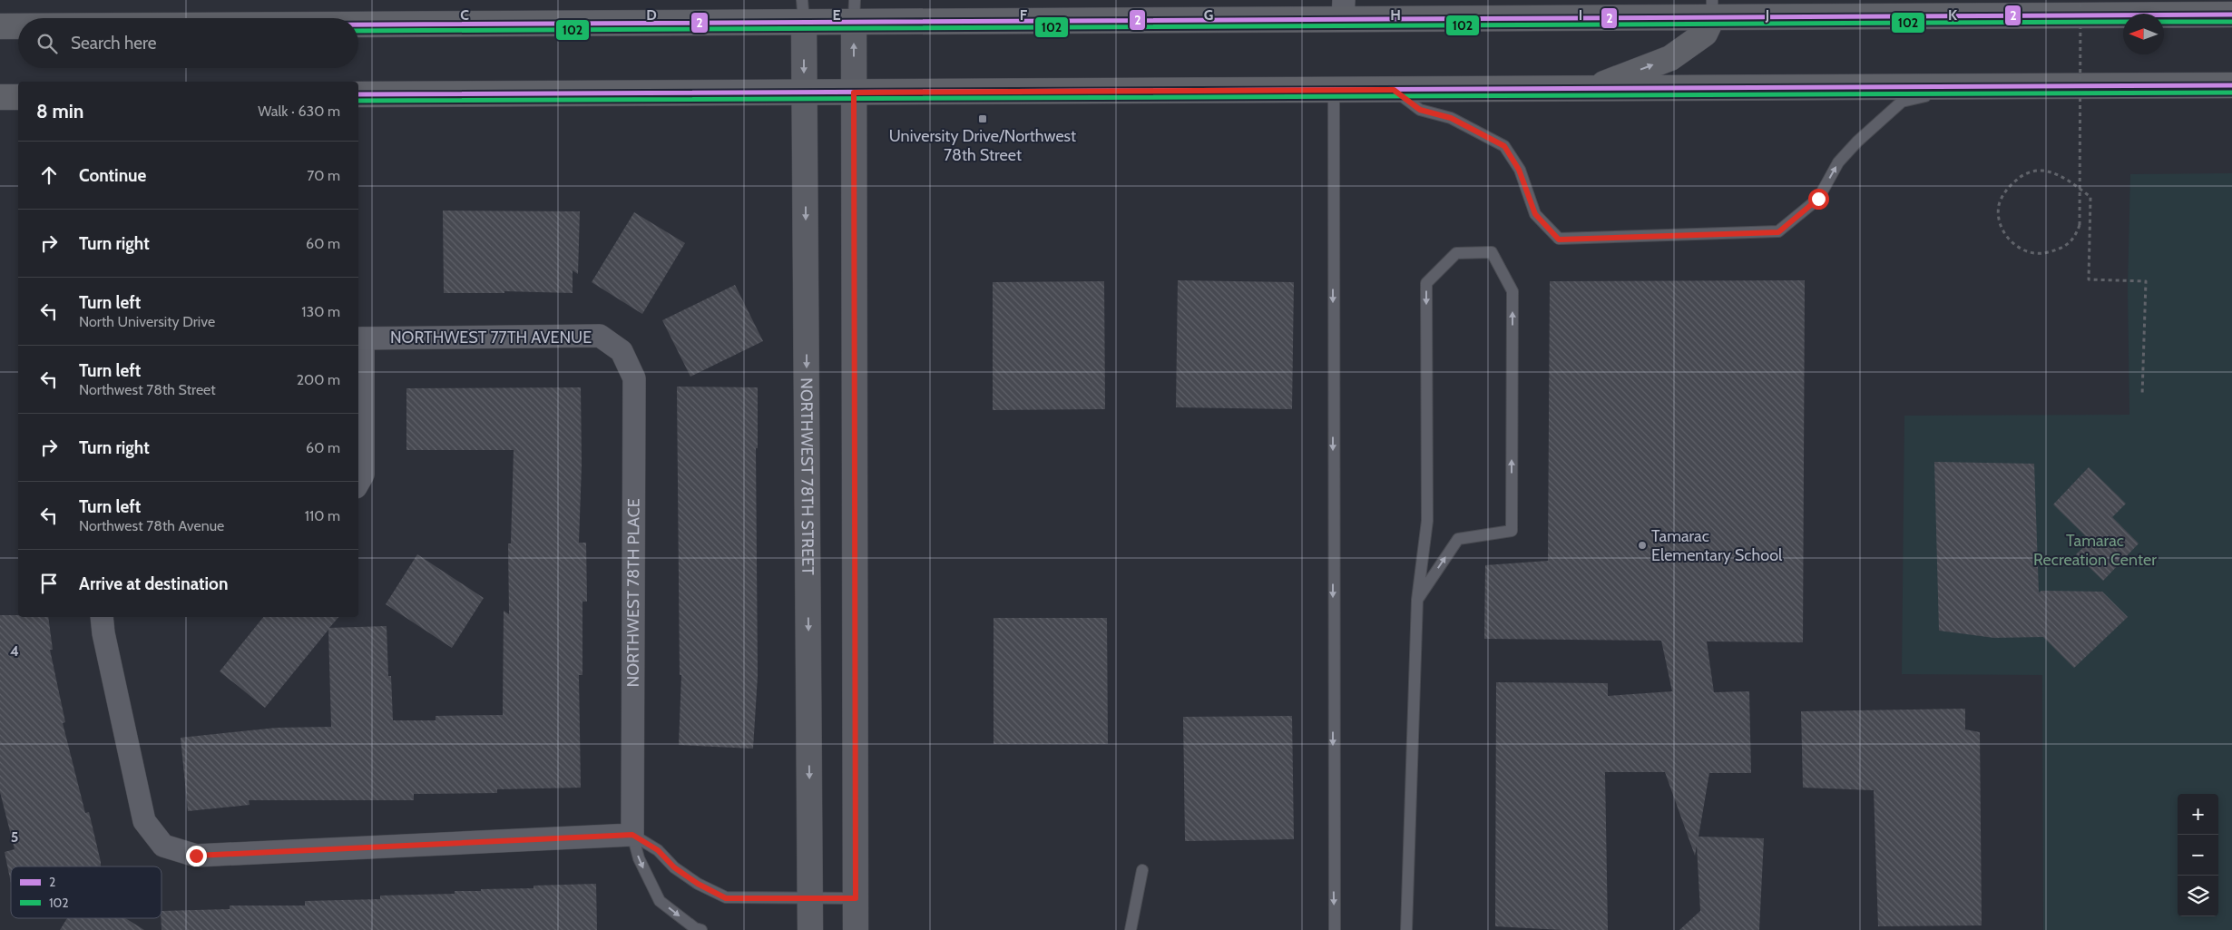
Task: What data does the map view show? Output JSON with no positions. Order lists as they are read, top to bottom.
{
  "streets": {
    "street": ["NORTHWEST 77TH AVENUE", "NORTHWEST 78TH STREET", "NORTHWEST 78TH PLACE"]
  },
  "crossings": [
    ["NORTHWEST 77TH AVENUE", "NORTHWEST 78TH PLACE"]
  ],
  "parks": ["Tamarac Recreation Center"],
  "places": {
    "transit": ["University Drive/Northwest 78th Street"],
    "other": ["Tamarac Elementary School"]
  },
  "lines": ["transit line 2", "transit line 102"],
  "legend": ["2", "102"],
  "north": "left",
  "page": {
    "search": "Search here",
    "heading": ["8 min", "Walk · 630 m"],
    "list": [
      ["Continue", "70 m"],
      ["Turn right", "60 m"],
      ["Turn left", "North University Drive", "130 m"],
      ["Turn left", "Northwest 78th Street", "200 m"],
      ["Turn right", "60 m"],
      ["Turn left", "Northwest 78th Avenue", "110 m"],
      "Arrive at destination"
    ],
    "map_buttons": ["+", "−"]
  },
  "grid": {
    "columns": [
      "C",
      "D",
      "E",
      "F",
      "G",
      "H",
      "I",
      "J",
      "K"
    ],
    "rows": ["4", "5"]
  }
}
